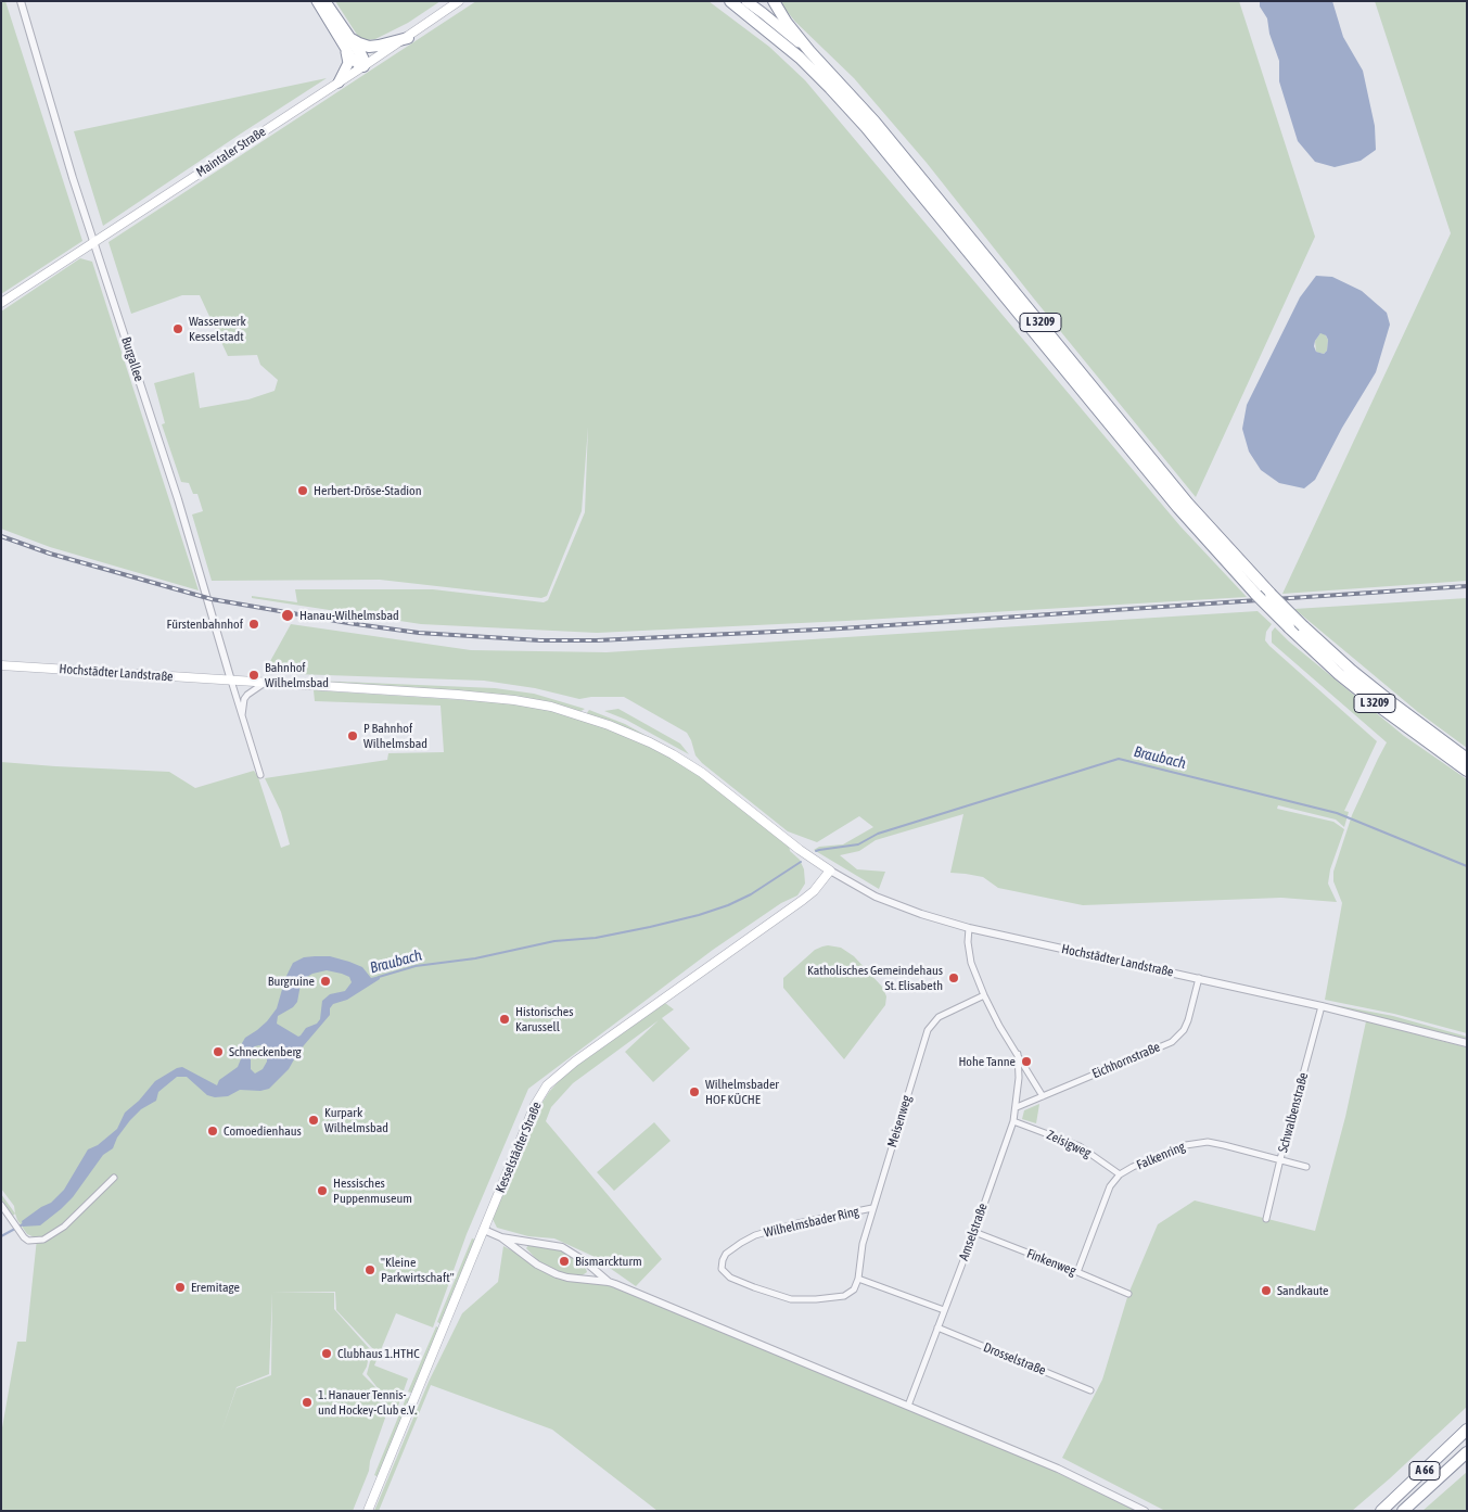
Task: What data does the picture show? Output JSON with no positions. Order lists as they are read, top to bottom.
{
  "streets": {
    "highway": ["L 3209", "A 66"],
    "main road": ["Maintaler Straße", "Hochstädter Landstraße", "Kesselstädter Straße"],
    "street": [
      "Burgallee",
      "Eichhornstraße",
      "Schwalbenstraße",
      "Meisenweg",
      "Zeisigweg",
      "Falkenring",
      "Wilhelmsbader Ring",
      "Amselstraße",
      "Finkenweg",
      "Drosselstraße"
    ]
  },
  "crossings": [
    ["Maintaler Straße", "Burgallee"],
    ["Burgallee", "Hochstädter Landstraße"],
    ["Hochstädter Landstraße", "Eichhornstraße"],
    ["Hochstädter Landstraße", "Schwalbenstraße"],
    ["Hochstädter Landstraße", "Kesselstädter Straße"],
    ["Eichhornstraße", "Amselstraße"],
    ["Schwalbenstraße", "Falkenring"],
    ["Meisenweg", "Wilhelmsbader Ring"],
    ["Zeisigweg", "Falkenring"],
    ["Zeisigweg", "Amselstraße"],
    ["Falkenring", "Finkenweg"],
    ["Amselstraße", "Finkenweg"],
    ["Amselstraße", "Drosselstraße"]
  ],
  "water": ["Braubach"],
  "places": [
    "Wasserwerk Kesselstadt",
    "Herbert-Dröse-Stadion",
    "Hanau-Wilhelmsbad",
    "Fürstenbahnhof",
    "Bahnhof Wilhelmsbad",
    "P Bahnhof Wilhelmsbad",
    "Katholisches Gemeindehaus St. Elisabeth",
    "Burgruine",
    "Historisches Karussell",
    "Schneckenberg",
    "Hohe Tanne",
    "Wilhelmsbader HOF KÜCHE",
    "Kurpark Wilhelmsbad",
    "Comoedienhaus",
    "Hessisches Puppenmuseum",
    "Bismarckturm",
    "\"Kleine Parkwirtschaft\"",
    "Eremitage",
    "Sandkaute",
    "Clubhaus 1.HTHC",
    "1. Hanauer Tennis- und Hockey-Club e.V."
  ]
}
